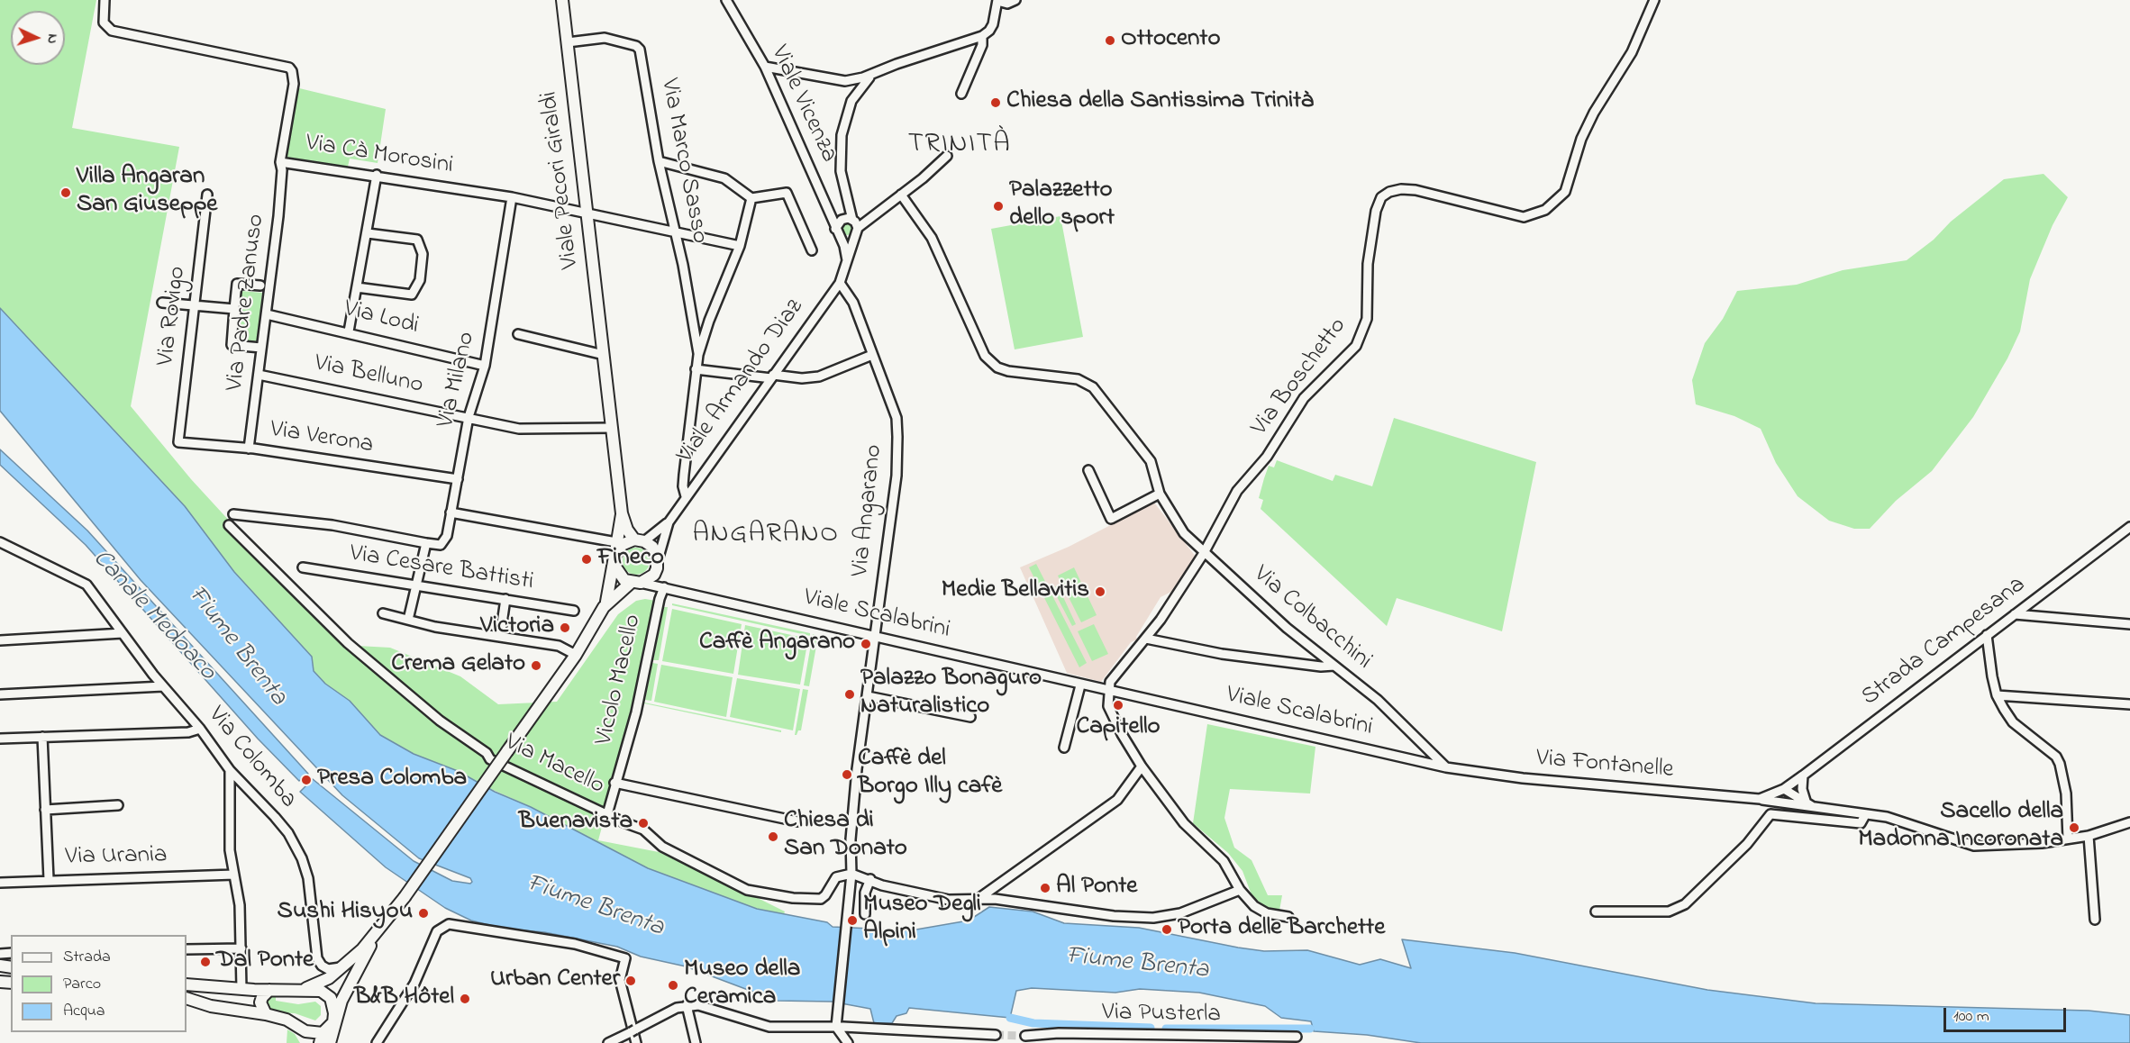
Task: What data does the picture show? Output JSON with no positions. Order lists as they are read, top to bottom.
{
  "streets": {
    "main road": ["Viale Pecori Giraldi", "Viale Armando Diaz"],
    "street": [
      "Viale Vicenza",
      "Via Cà Morosini",
      "Via Marco Sasso",
      "Via Padre Zanuso",
      "Via Rovigo",
      "Via Lodi",
      "Via Belluno",
      "Via Boschetto",
      "Via Milano",
      "Via Verona",
      "Via Angarano",
      "Via Cesare Battisti",
      "Viale Scalabrini",
      "Via Colbacchini",
      "Strada Campesana",
      "Vicolo Macello",
      "Via Colomba",
      "Via Macello",
      "Via Fontanelle",
      "Via Urania",
      "Via Pusterla"
    ]
  },
  "crossings": [
    ["Via Cà Morosini", "Via Marco Sasso"],
    ["Via Cà Morosini", "Viale Pecori Giraldi"],
    ["Via Cà Morosini", "Via Padre Zanuso"],
    ["Via Cà Morosini", "Via Milano"],
    ["Via Marco Sasso", "Viale Pecori Giraldi"],
    ["Viale Pecori Giraldi", "Via Belluno"],
    ["Viale Pecori Giraldi", "Viale Armando Diaz"],
    ["Viale Pecori Giraldi", "Viale Scalabrini"],
    ["Via Padre Zanuso", "Via Lodi"],
    ["Via Padre Zanuso", "Via Belluno"],
    ["Via Padre Zanuso", "Via Verona"],
    ["Via Rovigo", "Via Verona"],
    ["Via Lodi", "Via Milano"],
    ["Via Belluno", "Via Milano"],
    ["Via Boschetto", "Via Colbacchini"],
    ["Via Milano", "Via Verona"],
    ["Viale Armando Diaz", "Via Angarano"],
    ["Viale Armando Diaz", "Viale Scalabrini"],
    ["Via Angarano", "Viale Scalabrini"],
    ["Via Angarano", "Via Macello"],
    ["Viale Scalabrini", "Via Colbacchini"],
    ["Viale Scalabrini", "Vicolo Macello"],
    ["Viale Scalabrini", "Via Fontanelle"],
    ["Via Colbacchini", "Via Fontanelle"],
    ["Strada Campesana", "Via Fontanelle"],
    ["Vicolo Macello", "Via Macello"]
  ],
  "districts": ["TRINITÀ", "ANGARANO"],
  "water": ["Canale Medoaco", "Fiume Brenta"],
  "places": [
    "Ottocento",
    "Chiesa della Santissima Trinità",
    "Villa Angaran San Giuseppe",
    "Palazzetto dello sport",
    "Fineco",
    "Medie Bellavitis",
    "Victoria",
    "Caffè Angarano",
    "Crema Gelato",
    "Palazzo Bonaguro Naturalistico",
    "Capitello",
    "Caffè del Borgo Illy cafè",
    "Presa Colomba",
    "Buenavista",
    "Sacello della Madonna Incoronata",
    "Chiesa di San Donato",
    "Al Ponte",
    "Sushi Hisyou",
    "Museo Degli Alpini",
    "Porta delle Barchette",
    "Dal Ponte",
    "Urban Center",
    "Museo della Ceramica",
    "B&B Hôtel"
  ],
  "legend": ["Strada", "Parco", "Acqua"],
  "scale_bar": "100 m",
  "north": "right"
}
